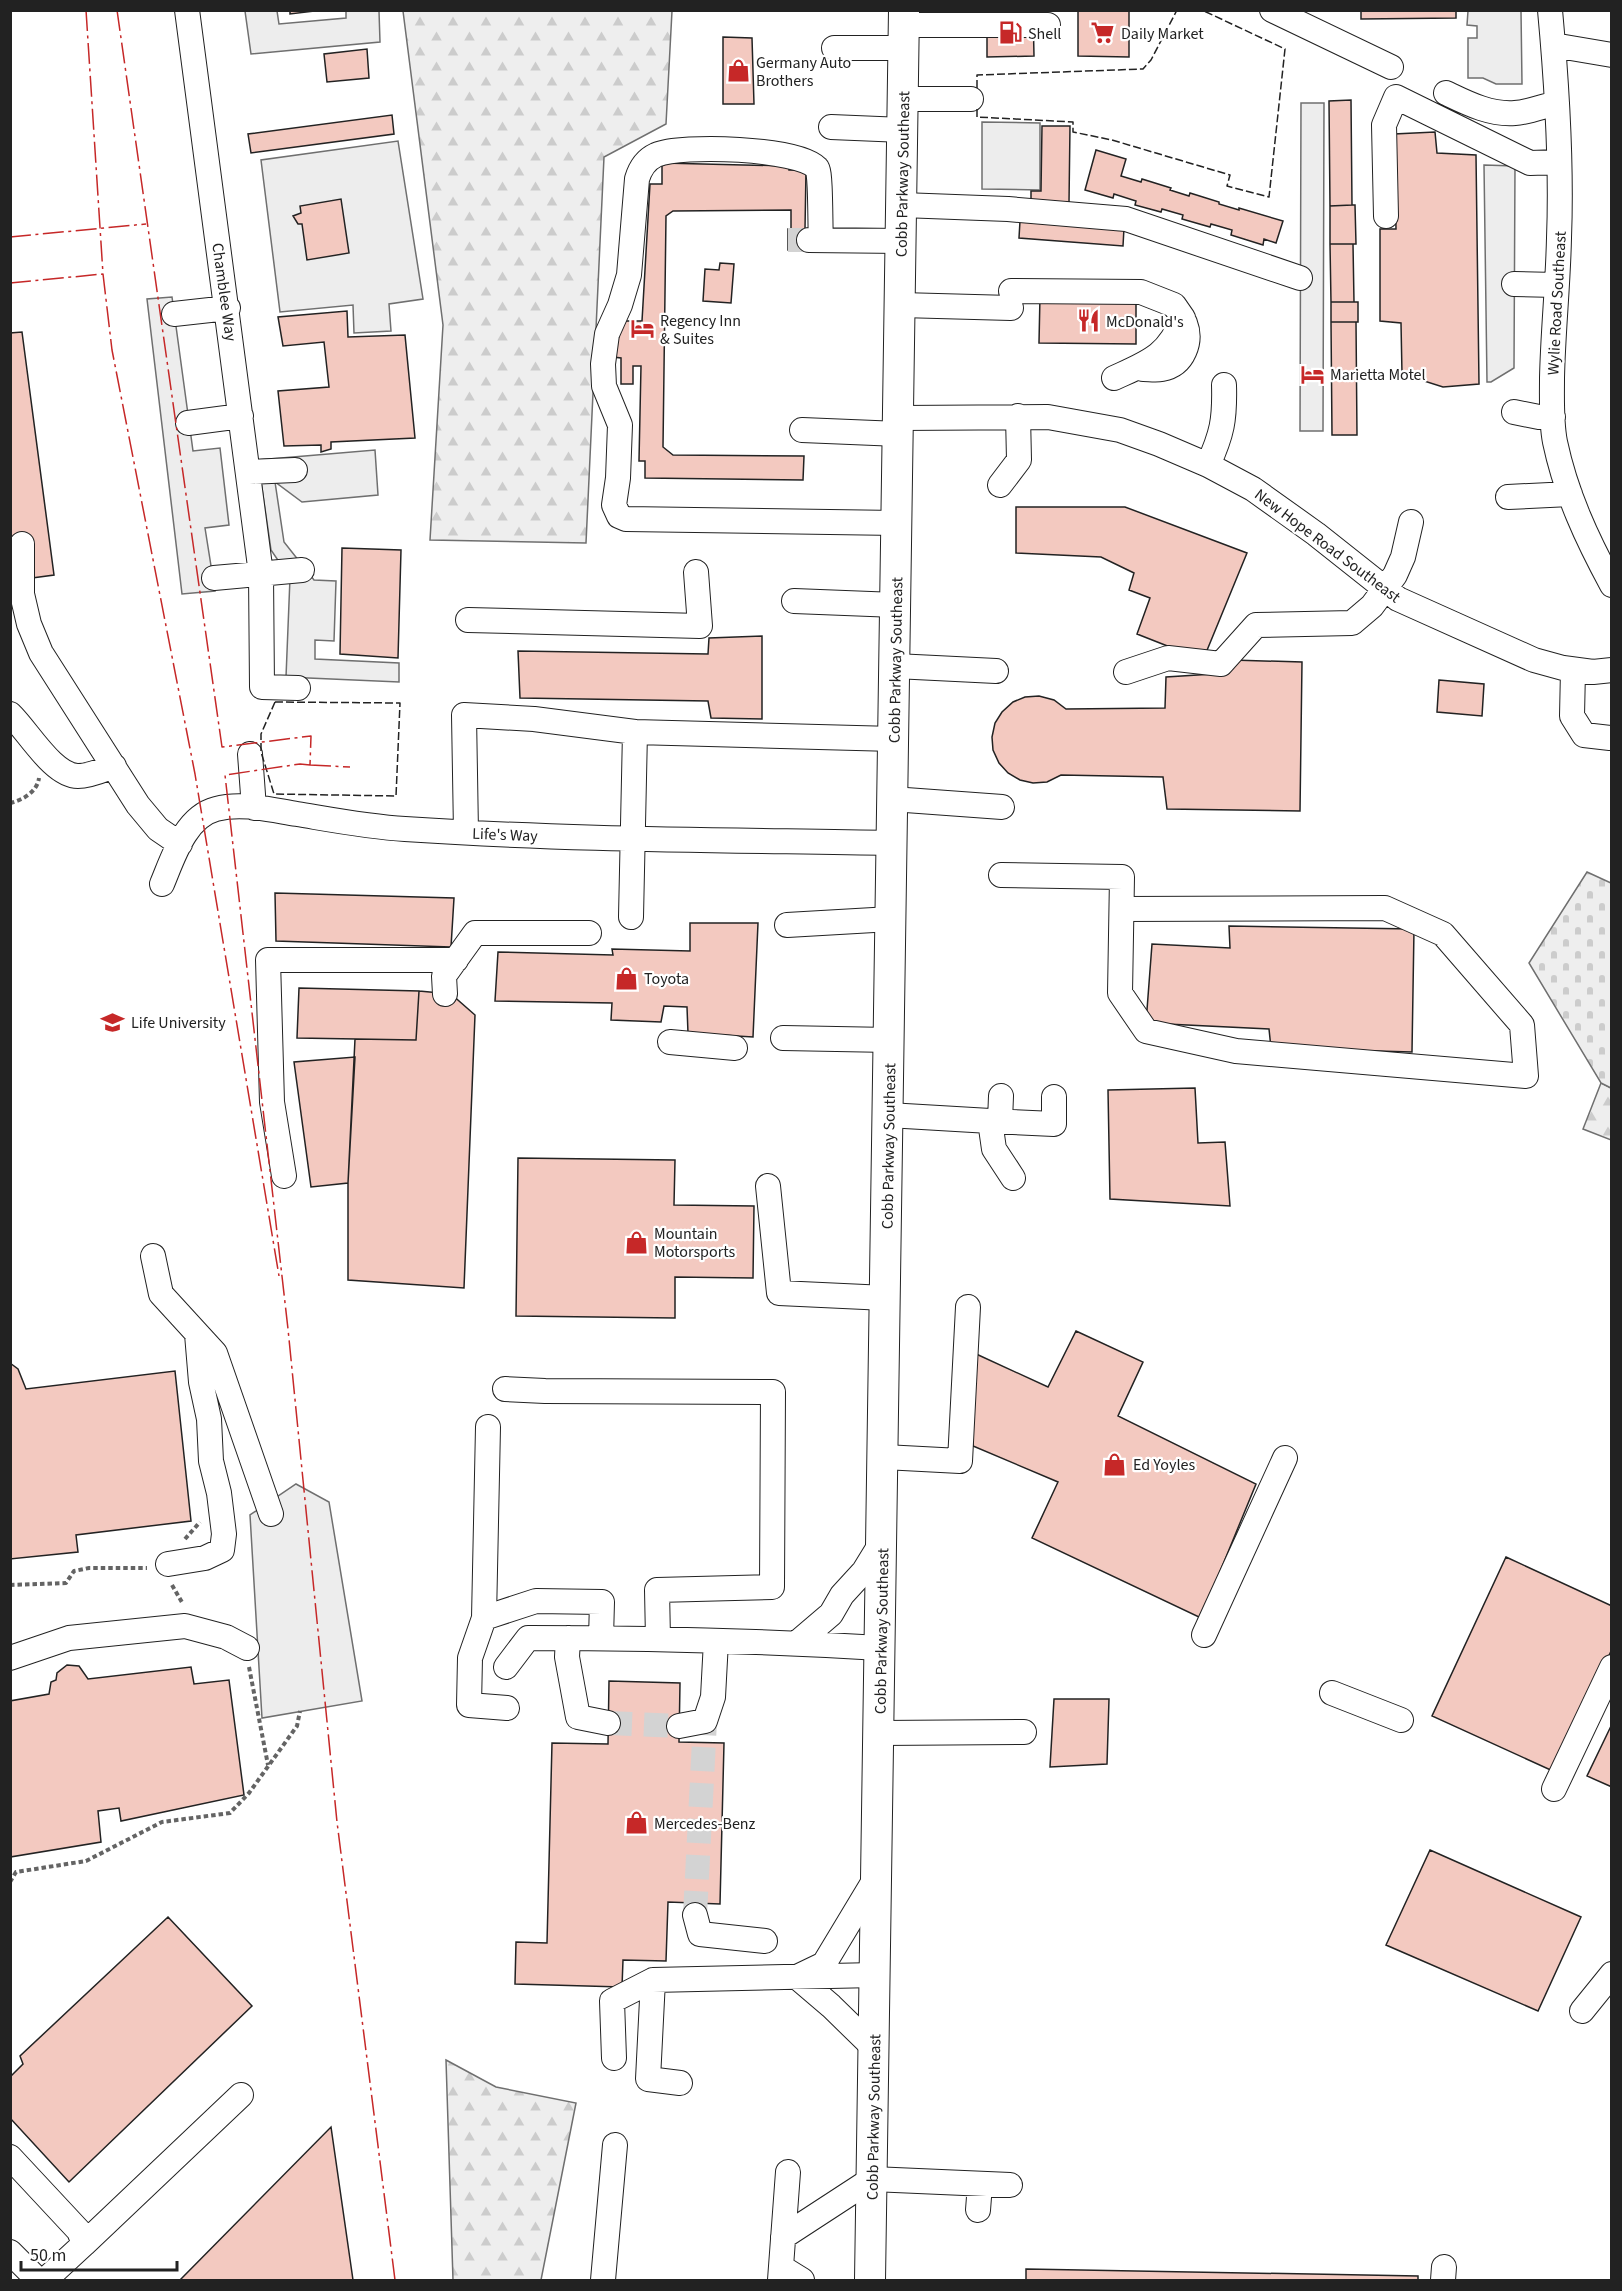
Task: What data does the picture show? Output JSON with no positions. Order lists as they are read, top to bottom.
{
  "streets": {
    "main road": ["Cobb Parkway Southeast"],
    "street": [
      "Chamblee Way",
      "Wylie Road Southeast",
      "New Hope Road Southeast",
      "Life's Way"
    ]
  },
  "crossings": [
    ["Cobb Parkway Southeast", "New Hope Road Southeast"],
    ["Cobb Parkway Southeast", "Life's Way"]
  ],
  "places": {
    "fuel station": ["Shell"],
    "supermarket": ["Daily Market"],
    "shop": [
      "Germany Auto Brothers",
      "Toyota",
      "Mountain Motorsports",
      "Ed Yoyles",
      "Mercedes-Benz"
    ],
    "restaurant": ["McDonald's"],
    "hotel": ["Regency Inn & Suites", "Marietta Motel"],
    "school or university": ["Life University"]
  },
  "scale_bar": "50 m"
}
